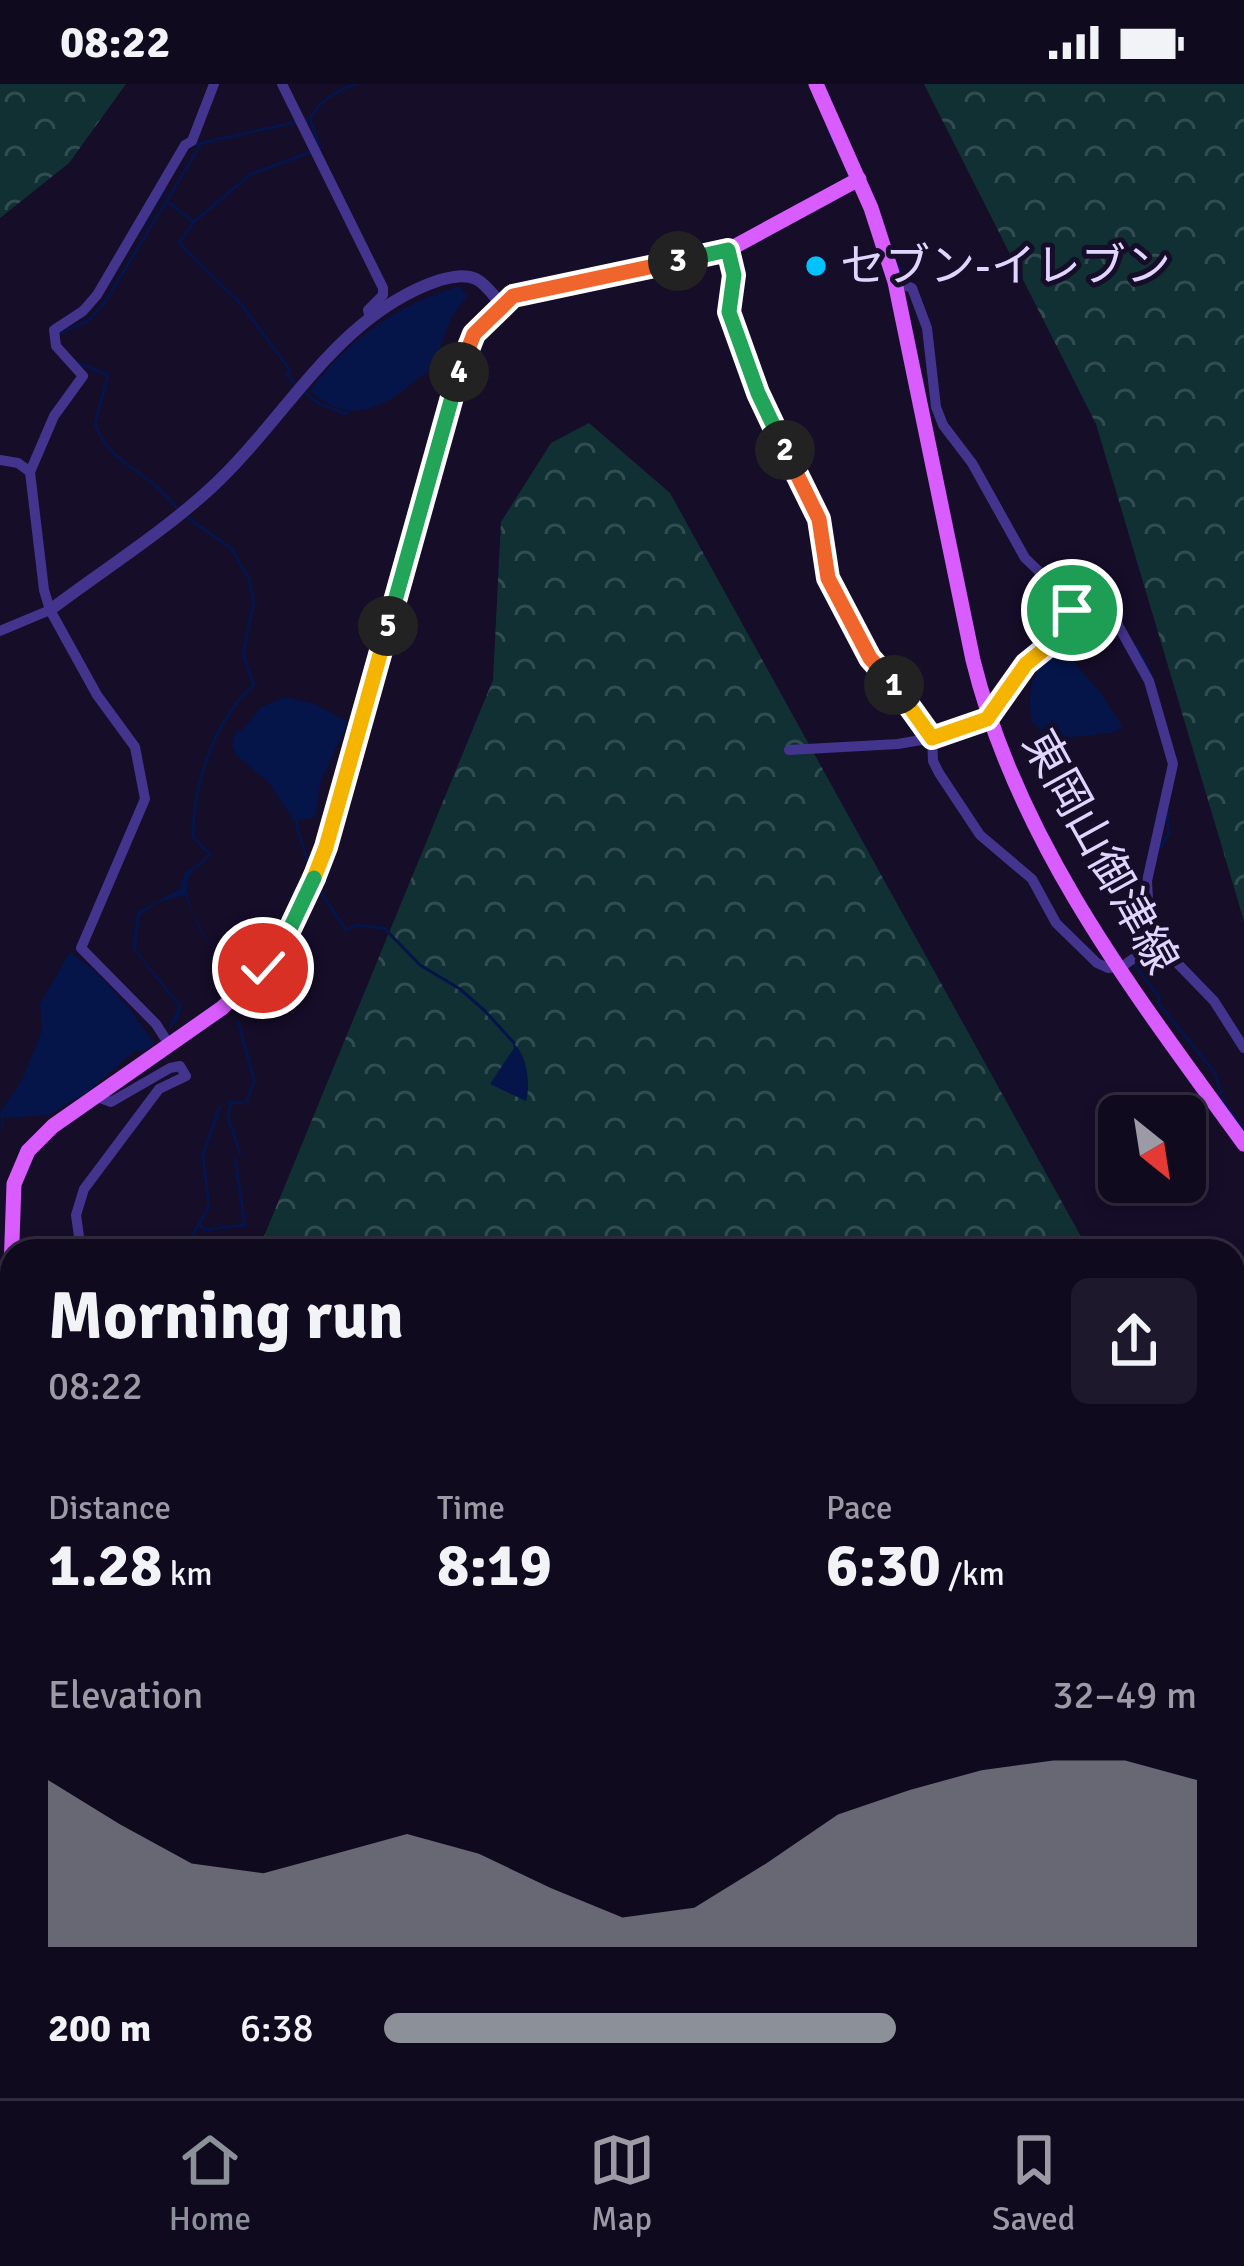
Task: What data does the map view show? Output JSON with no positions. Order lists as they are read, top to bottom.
{
  "streets": {
    "main road": ["東岡山御津線"]
  },
  "places": ["セブン-イレブン"],
  "north": "bottom right",
  "page": {
    "status": "08:22",
    "pins": [
      "3",
      "4",
      "2",
      "5",
      "1"
    ],
    "heading": ["Morning run", "08:22"],
    "stats": [
      ["Distance", "1.28 km"],
      ["Time", "8:19"],
      ["Pace", "6:30 /km"]
    ],
    "chart": ["Elevation", "32–49 m"],
    "list": [
      {
        "name": "200 m",
        "note": "6:38"
      }
    ],
    "tabs": ["Home", "Map", "Saved"]
  }
}
